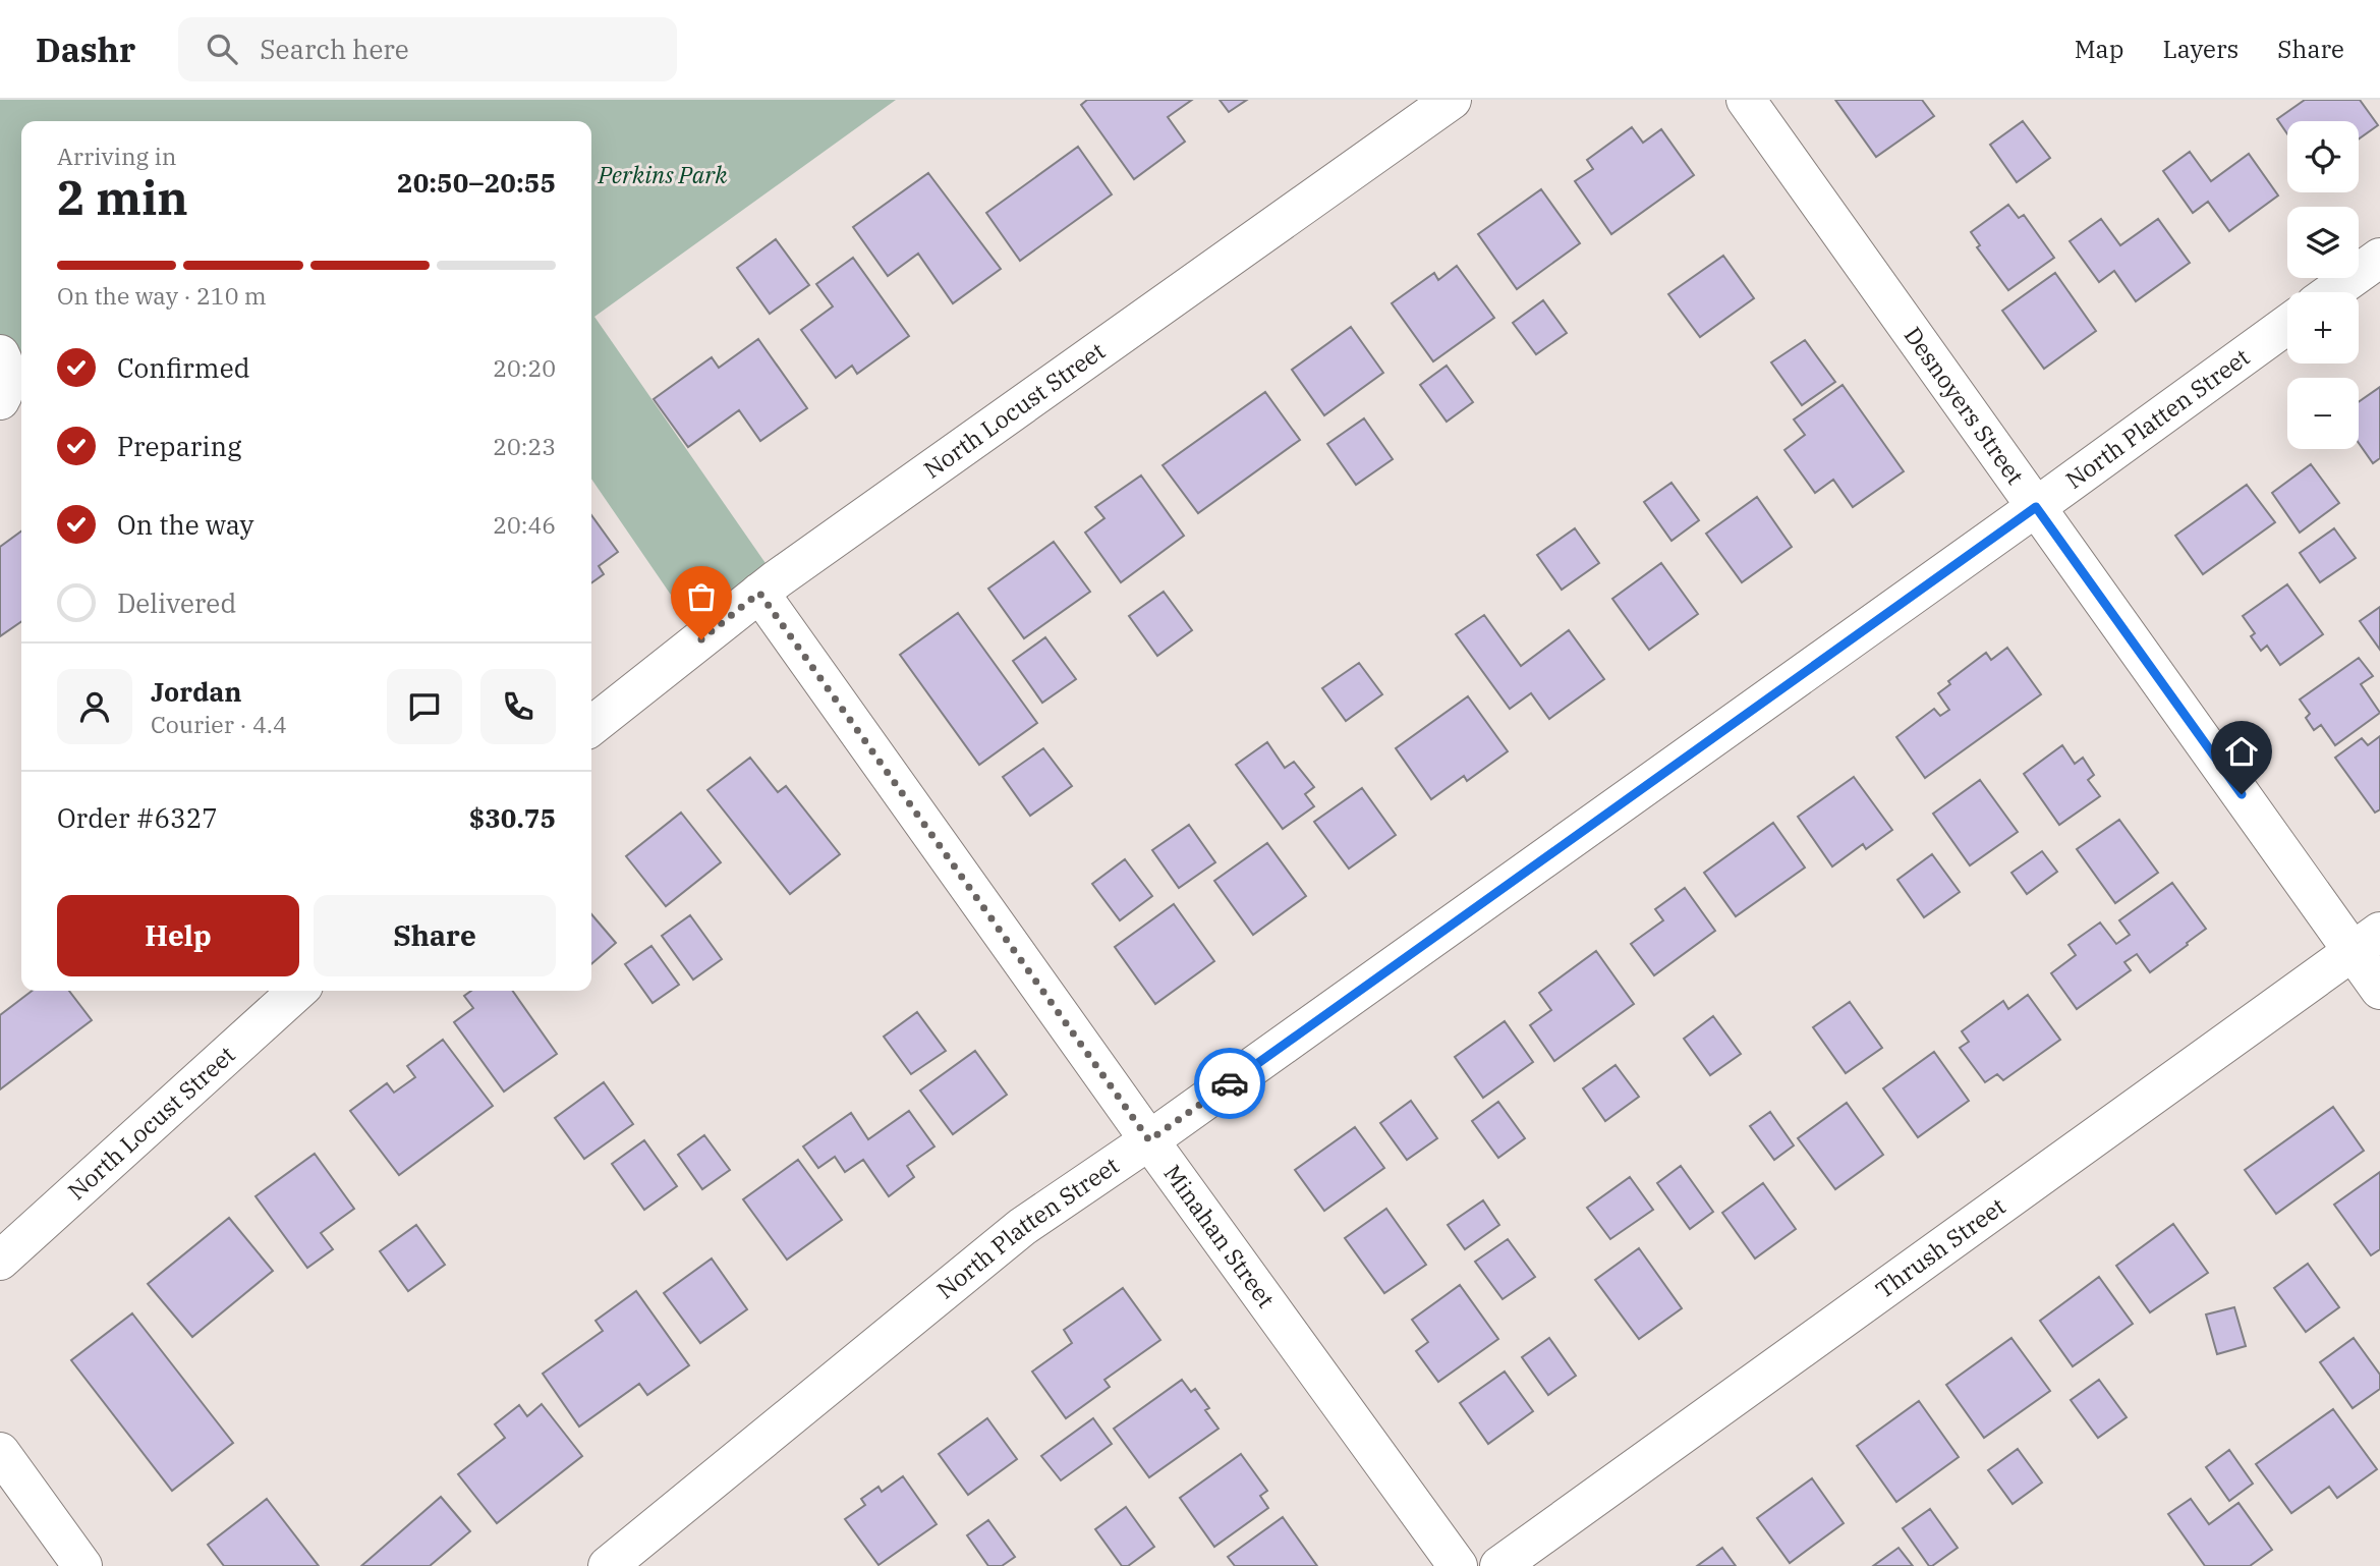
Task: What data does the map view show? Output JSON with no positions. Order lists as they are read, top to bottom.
{
  "streets": {
    "street": [
      "Desnoyers Street",
      "North Locust Street",
      "North Platten Street",
      "Minahan Street",
      "Thrush Street"
    ]
  },
  "crossings": [
    ["Desnoyers Street", "North Platten Street"],
    ["Desnoyers Street", "Thrush Street"],
    ["North Locust Street", "Minahan Street"],
    ["North Platten Street", "Minahan Street"]
  ],
  "parks": ["Perkins Park"],
  "page": {
    "header": "Dashr",
    "search": "Search here",
    "nav": ["Map", "Layers", "Share"],
    "map_buttons": ["+", "−"],
    "heading": ["2 min", "Arriving in", "20:50–20:55"],
    "panel": [
      "Jordan",
      "Courier · 4.4",
      "Order #6327",
      "$30.75"
    ],
    "bar": "On the way · 210 m",
    "list": [
      ["Confirmed", "20:20"],
      ["Preparing", "20:23"],
      ["On the way", "20:46"],
      "Delivered"
    ],
    "buttons": ["Help", "Share"]
  }
}
